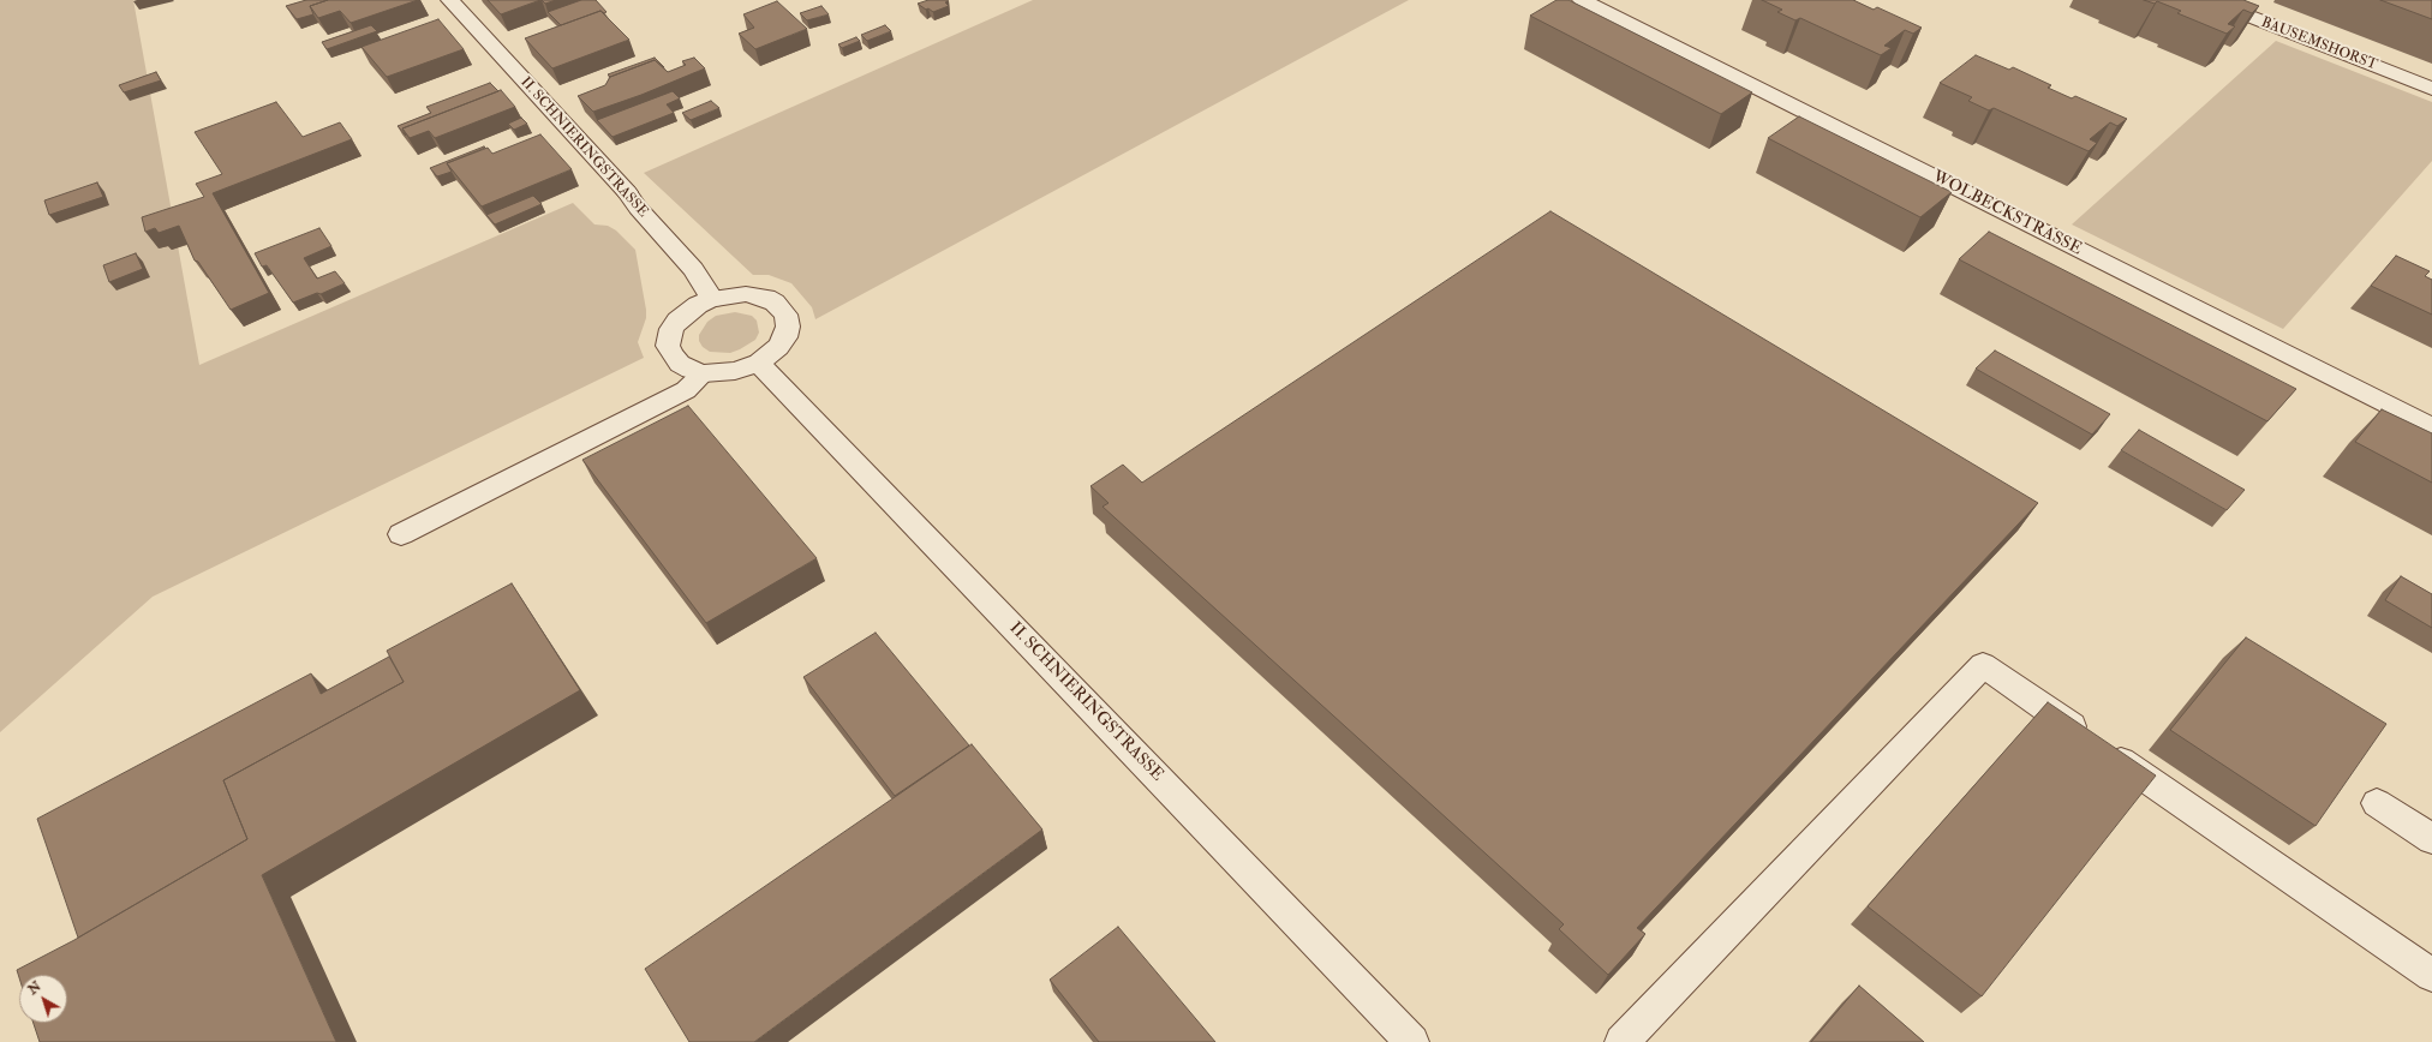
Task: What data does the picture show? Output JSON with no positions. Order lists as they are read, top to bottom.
{
  "streets": {
    "street": ["BAUSEMSHORST", "II. SCHNIERINGSTRASSE", "WOLBECKSTRASSE"]
  },
  "north": "top left"
}
